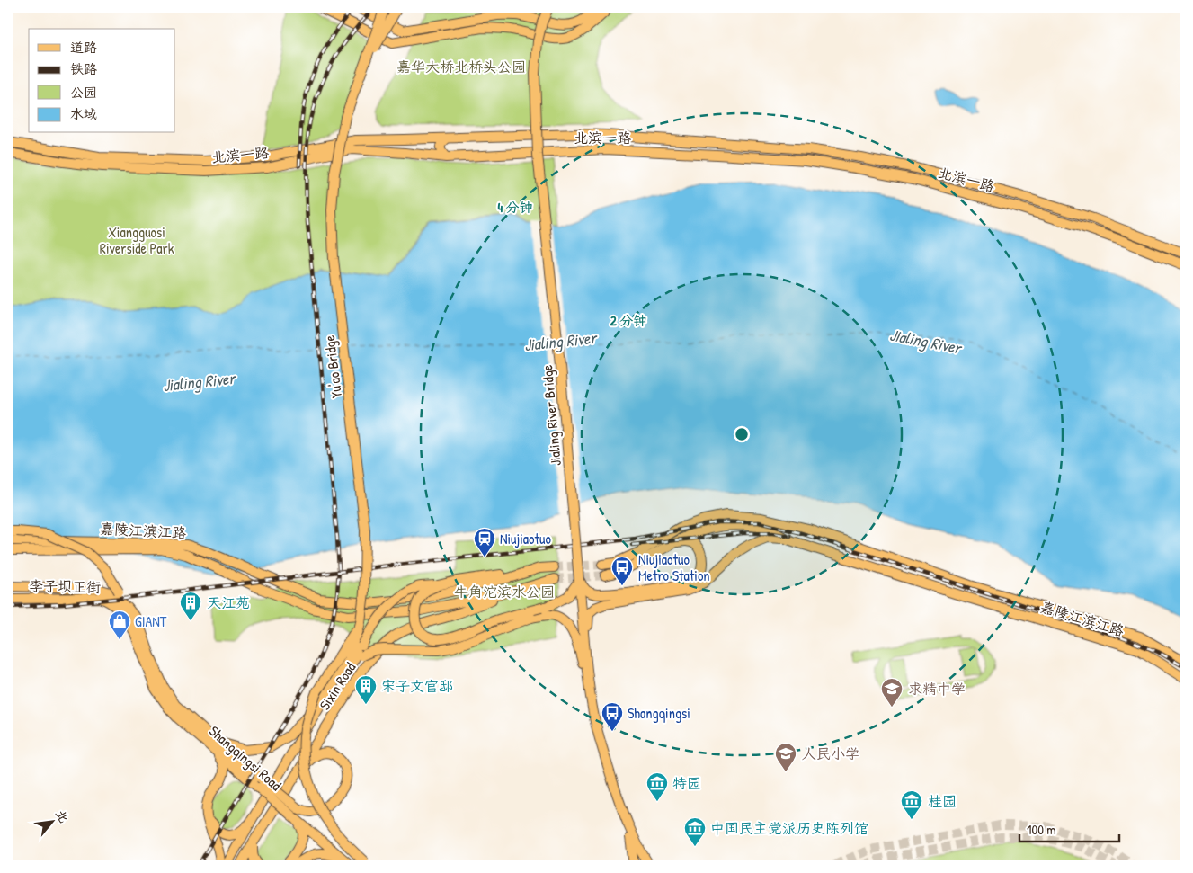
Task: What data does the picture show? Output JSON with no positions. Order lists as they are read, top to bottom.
{
  "streets": {
    "main road": [
      "北滨一路",
      "Yu'ao Bridge",
      "Jialing River Bridge",
      "嘉陵江滨江路",
      "李子坝正街",
      "Sixin Road",
      "Shangqingsi Road"
    ]
  },
  "crossings": [
    ["嘉陵江滨江路", "Sixin Road"],
    ["李子坝正街", "Shangqingsi Road"]
  ],
  "water": ["Jialing River"],
  "parks": ["嘉华大桥北桥头公园", "Xiangguosi Riverside Park", "牛角沱滨水公园"],
  "places": {
    "station": ["Niujiaotuo"],
    "bus stop": ["Niujiaotuo Metro Station", "Shangqingsi"],
    "building": ["天江苑", "宋子文官邸"],
    "shop": ["GIANT"],
    "school or university": ["求精中学", "人民小学"],
    "museum": ["特园", "桂园", "中国民主党派历史陈列馆"]
  },
  "legend": [
    "道路",
    "铁路",
    "公园",
    "水域"
  ],
  "scale_bar": "100 m",
  "north": "top right",
  "rings": ["4 分钟", "2 分钟"]
}
